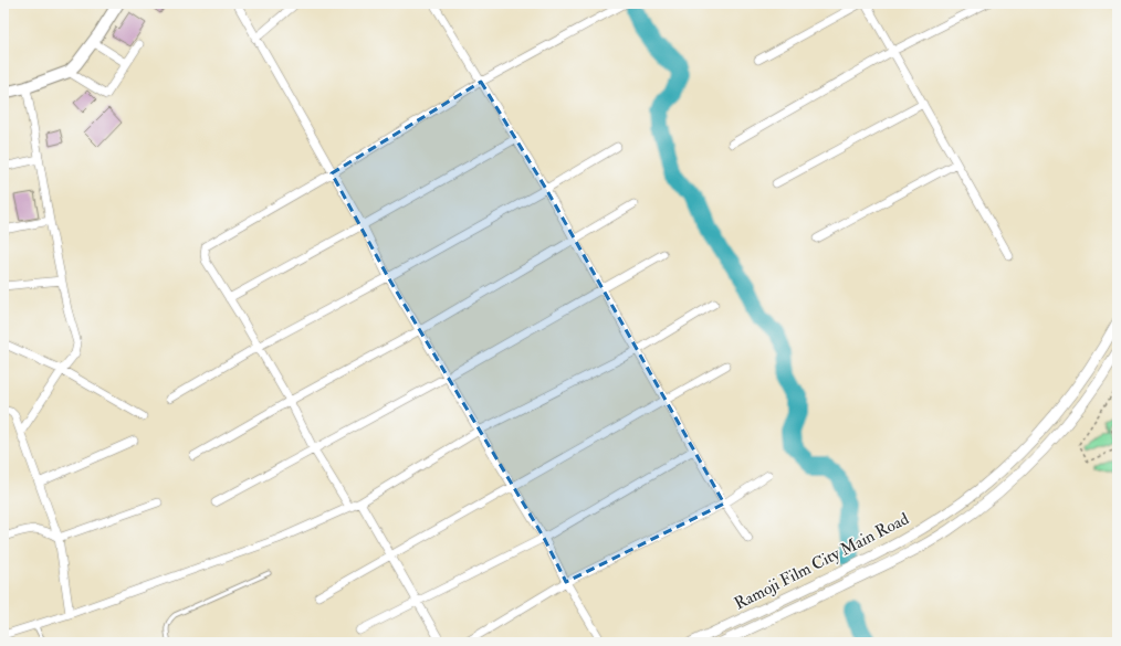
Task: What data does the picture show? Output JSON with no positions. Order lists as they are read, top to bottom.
{
  "streets": {
    "street": ["Ramoji Film City Main Road"]
  }
}
